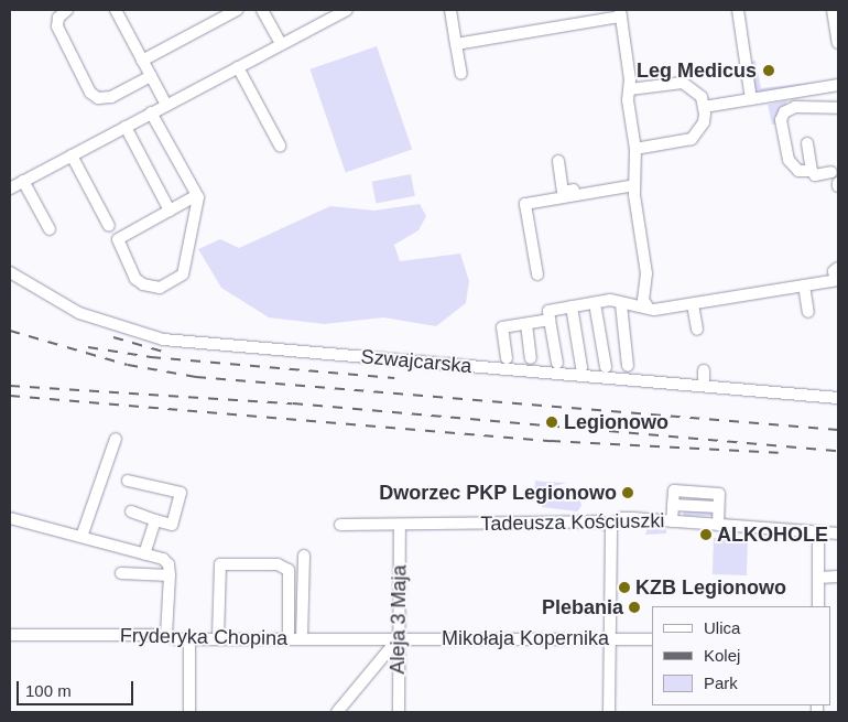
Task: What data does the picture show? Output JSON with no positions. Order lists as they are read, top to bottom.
{
  "streets": {
    "street": [
      "Szwajcarska",
      "Tadeusza Kościuszki",
      "Aleja 3 Maja",
      "Fryderyka Chopina",
      "Mikołaja Kopernika"
    ]
  },
  "crossings": [
    ["Tadeusza Kościuszki", "Aleja 3 Maja"],
    ["Aleja 3 Maja", "Fryderyka Chopina"],
    ["Aleja 3 Maja", "Mikołaja Kopernika"],
    ["Fryderyka Chopina", "Mikołaja Kopernika"]
  ],
  "places": [
    "Leg Medicus",
    "Legionowo",
    "Dworzec PKP Legionowo",
    "ALKOHOLE",
    "KZB Legionowo",
    "Plebania"
  ],
  "legend": ["Ulica", "Kolej", "Park"],
  "scale_bar": "100 m"
}
